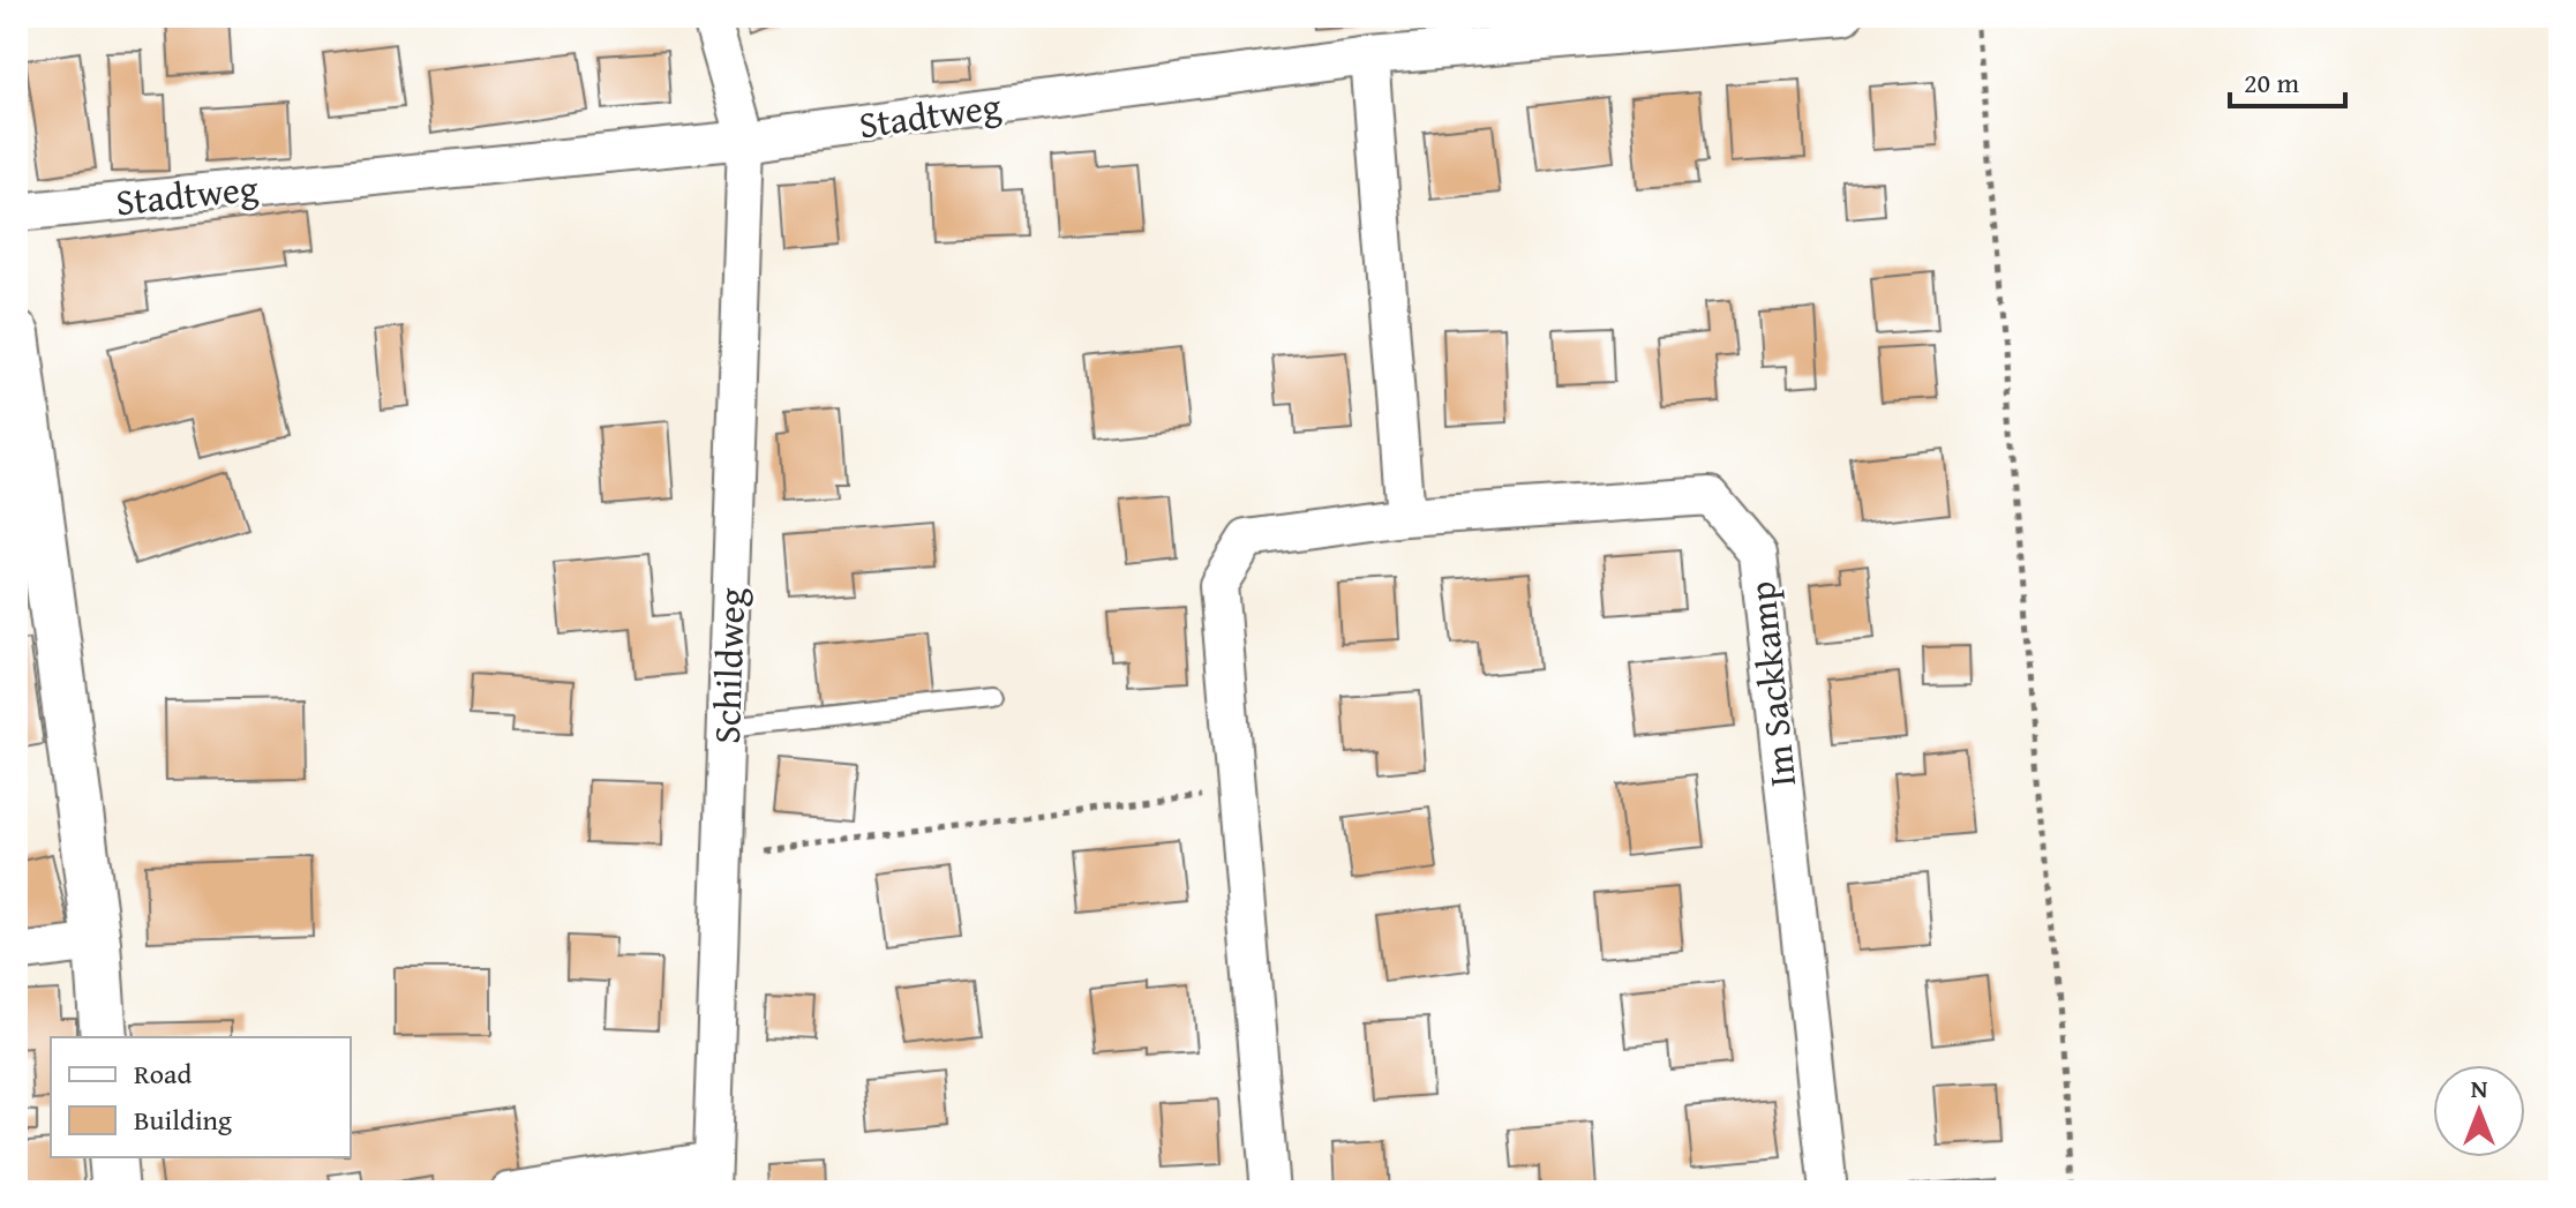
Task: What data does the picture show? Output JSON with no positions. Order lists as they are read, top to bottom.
{
  "streets": {
    "street": ["Stadtweg", "Schildweg", "Im Sackkamp"]
  },
  "crossings": [
    ["Stadtweg", "Schildweg"]
  ],
  "legend": ["Road", "Building"],
  "scale_bar": "20 m",
  "north": "top"
}
